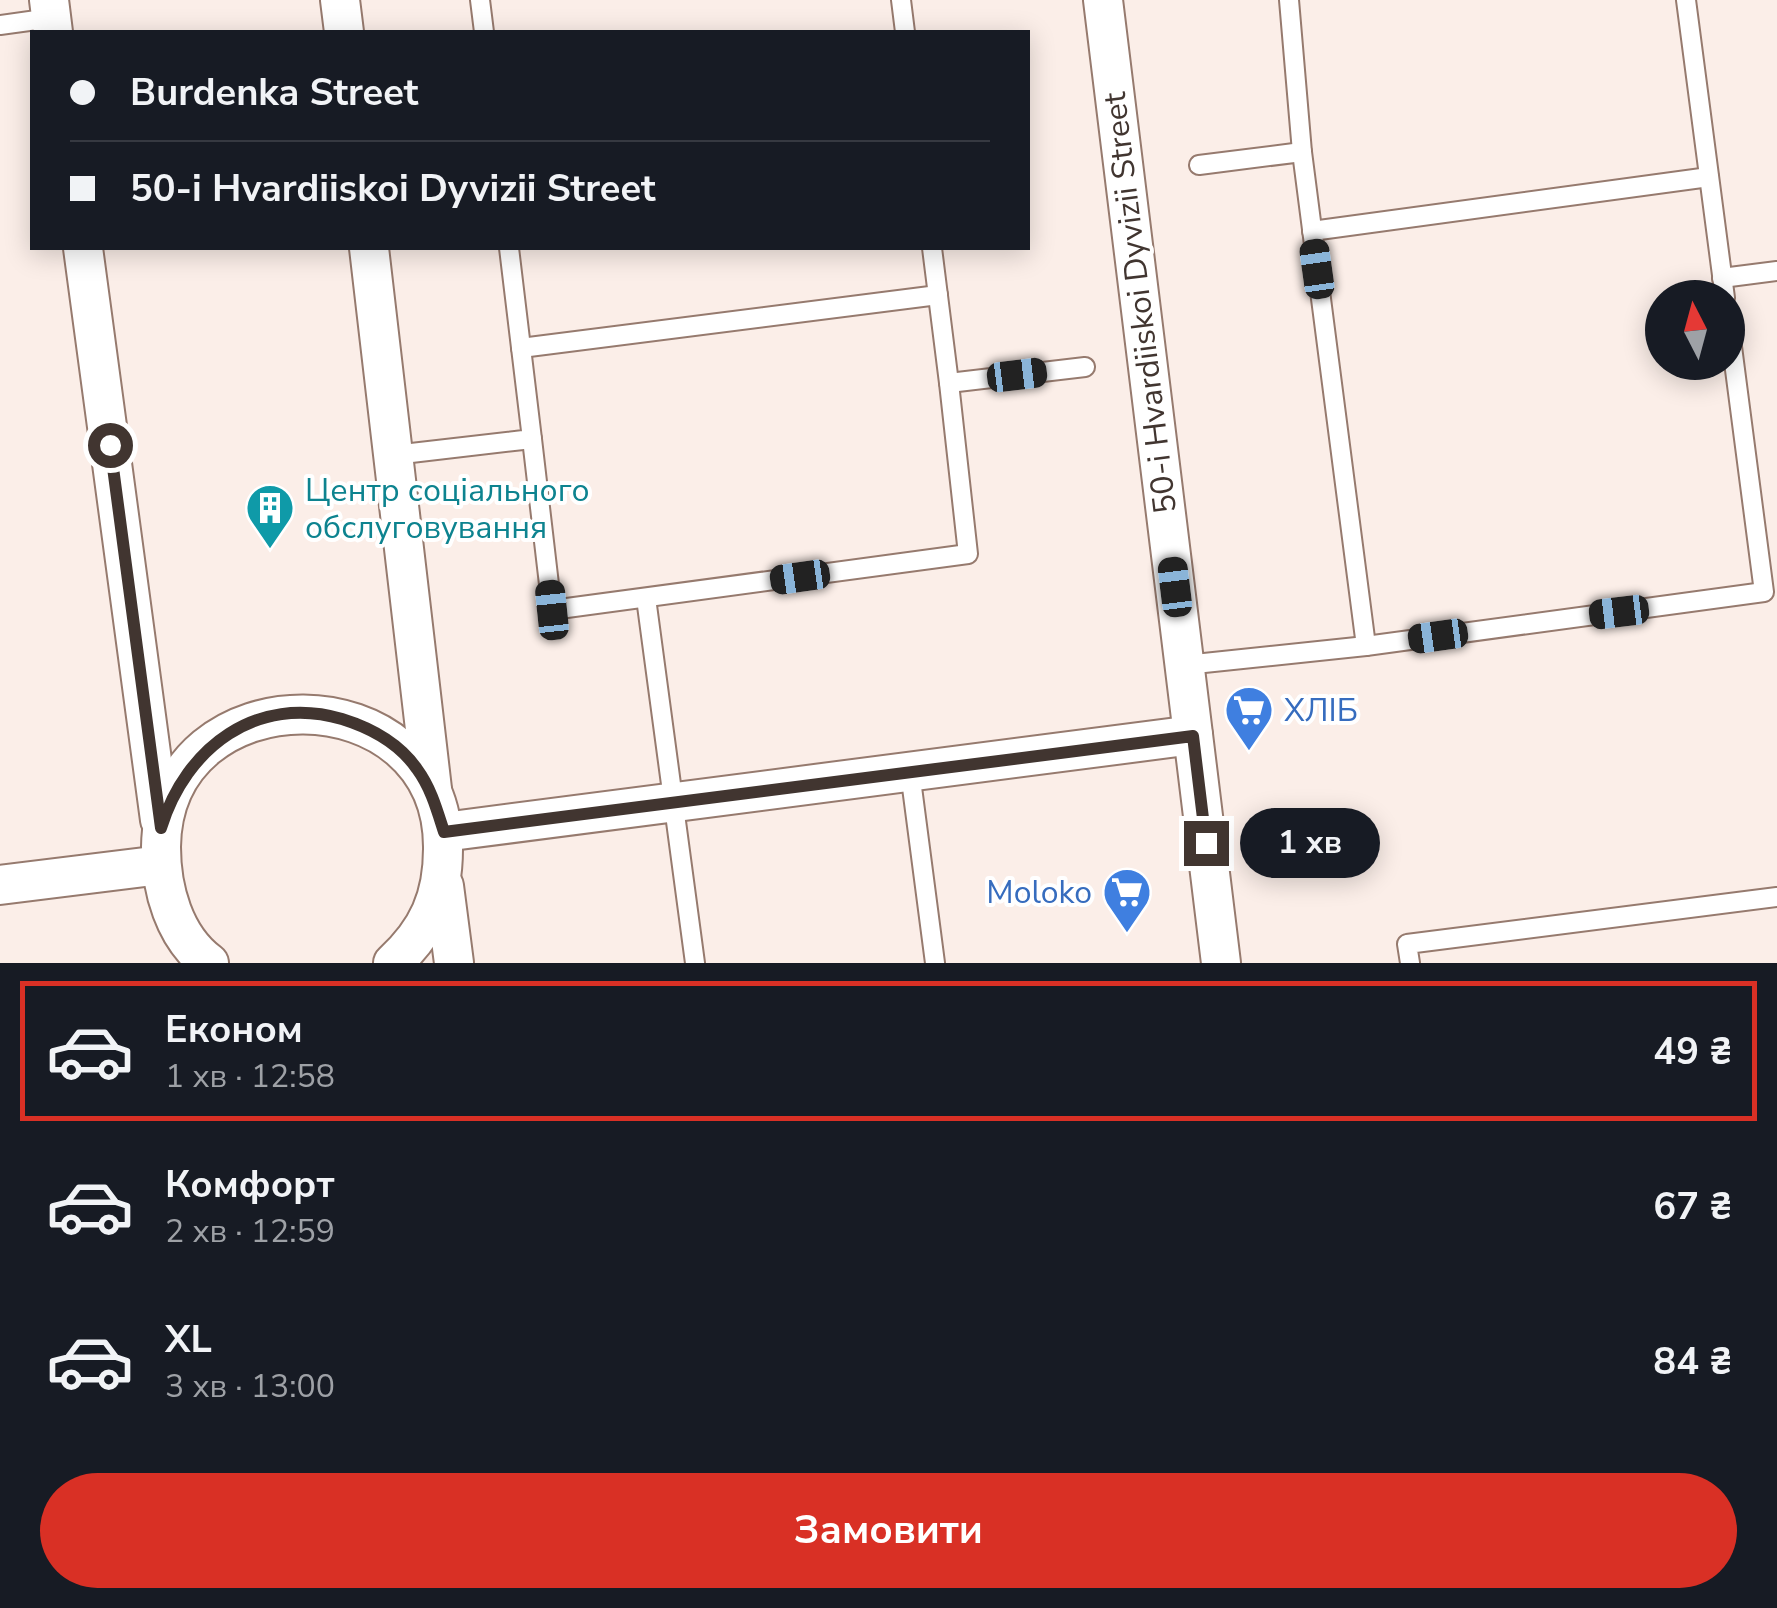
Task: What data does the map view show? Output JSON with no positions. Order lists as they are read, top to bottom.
{
  "streets": {
    "street": ["50-i Hvardiiskoi Dyvizii Street"]
  },
  "places": {
    "building": ["Центр соціального обслуговування"],
    "supermarket": ["ХЛІБ", "Moloko"]
  },
  "north": "top",
  "page": {
    "banner": ["Burdenka Street", "50-i Hvardiiskoi Dyvizii Street"],
    "bubble": "1 хв",
    "list": [
      {
        "name": "Економ",
        "note": "1 хв · 12:58",
        "value": "49 ₴"
      },
      {
        "name": "Комфорт",
        "note": "2 хв · 12:59",
        "value": "67 ₴"
      },
      {
        "name": "XL",
        "note": "3 хв · 13:00",
        "value": "84 ₴"
      }
    ],
    "buttons": "Замовити"
  }
}
